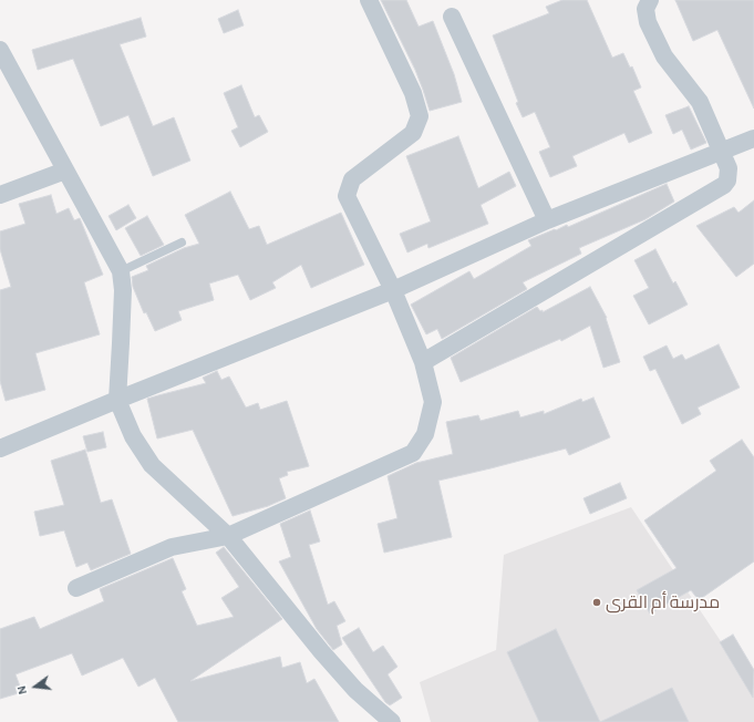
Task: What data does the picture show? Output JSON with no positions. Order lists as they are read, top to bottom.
{
  "places": ["مدرسة أم القرى"],
  "north": "left"
}
